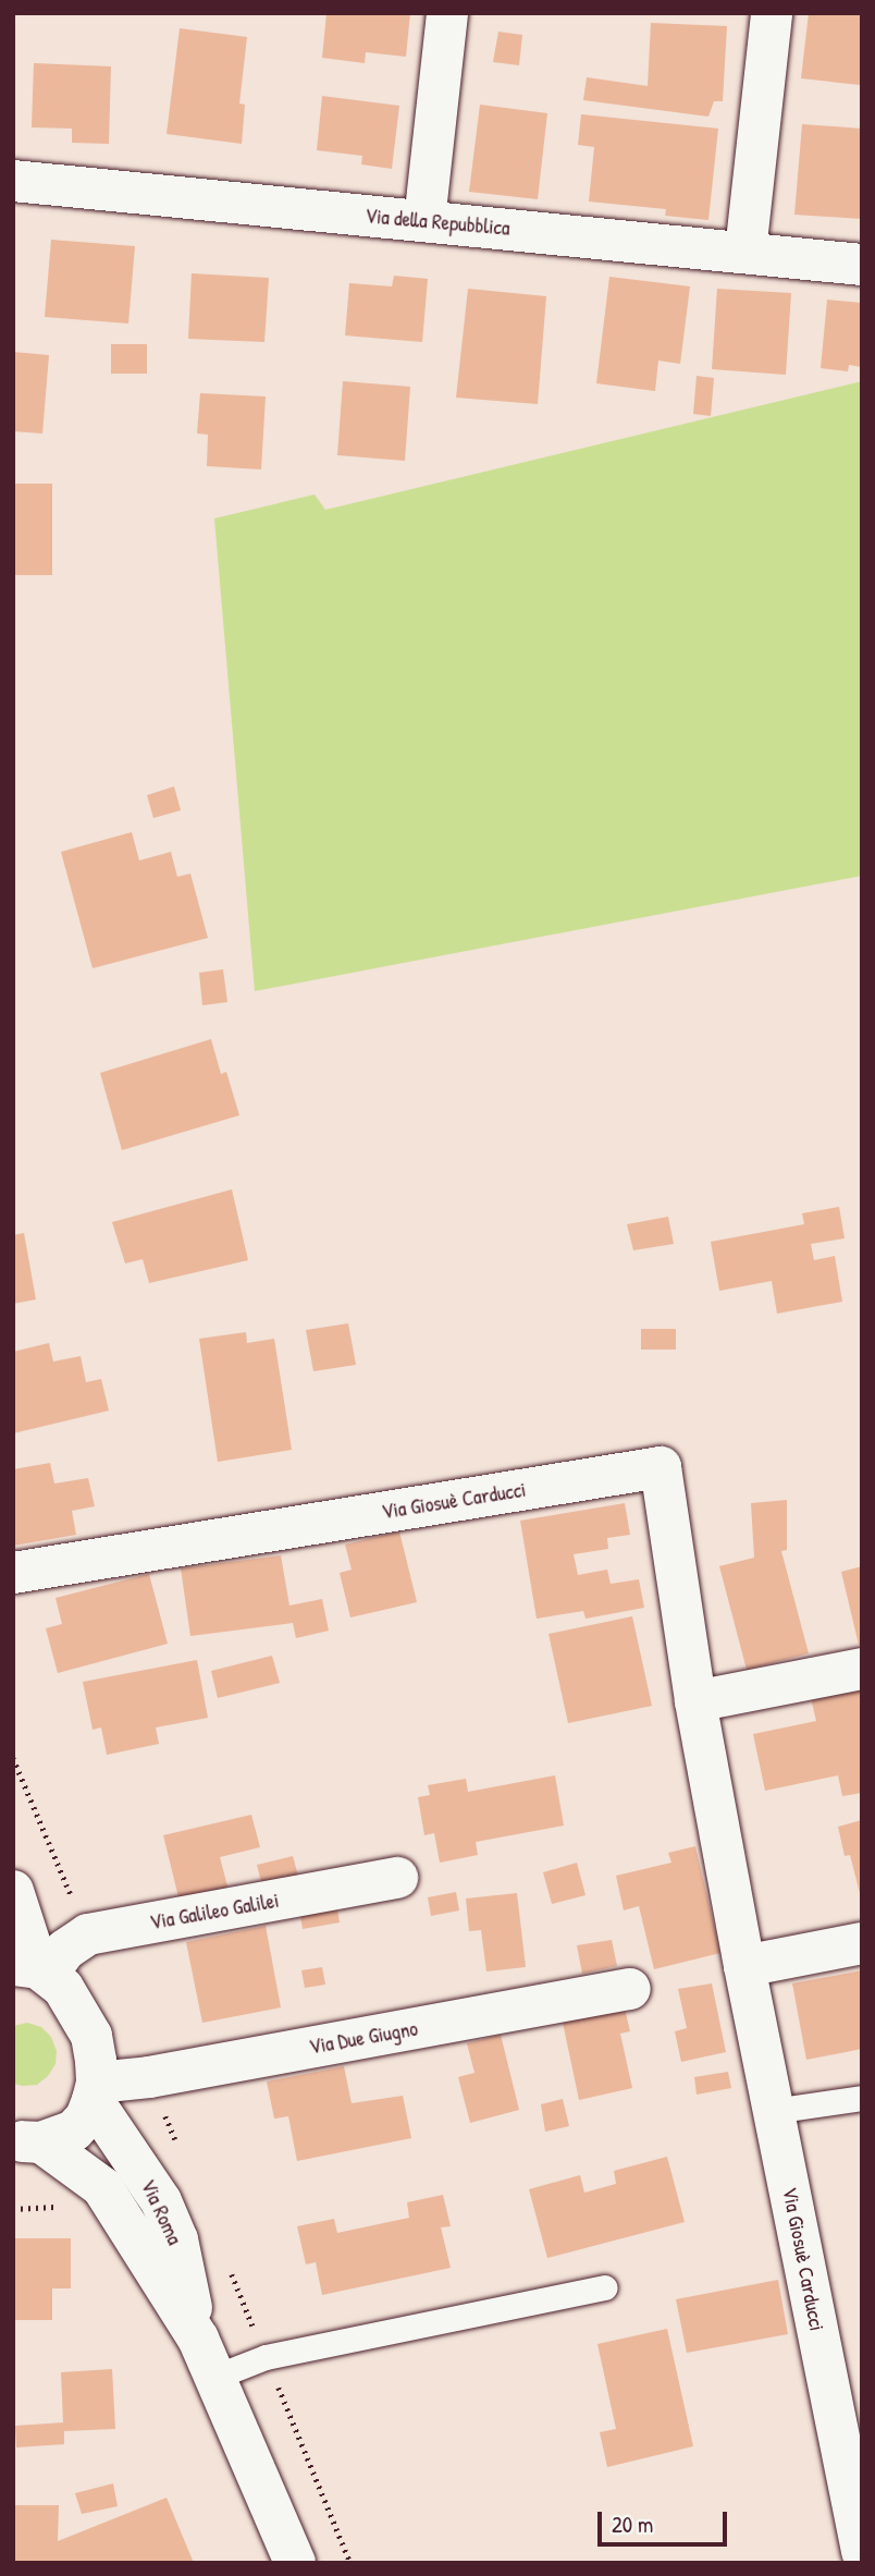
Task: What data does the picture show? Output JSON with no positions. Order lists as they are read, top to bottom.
{
  "streets": {
    "street": [
      "Via della Repubblica",
      "Via Giosuè Carducci",
      "Via Galileo Galilei",
      "Via Due Giugno",
      "Via Roma"
    ]
  },
  "crossings": [
    ["Via Galileo Galilei", "Via Roma"],
    ["Via Due Giugno", "Via Roma"]
  ],
  "scale_bar": "20 m"
}
